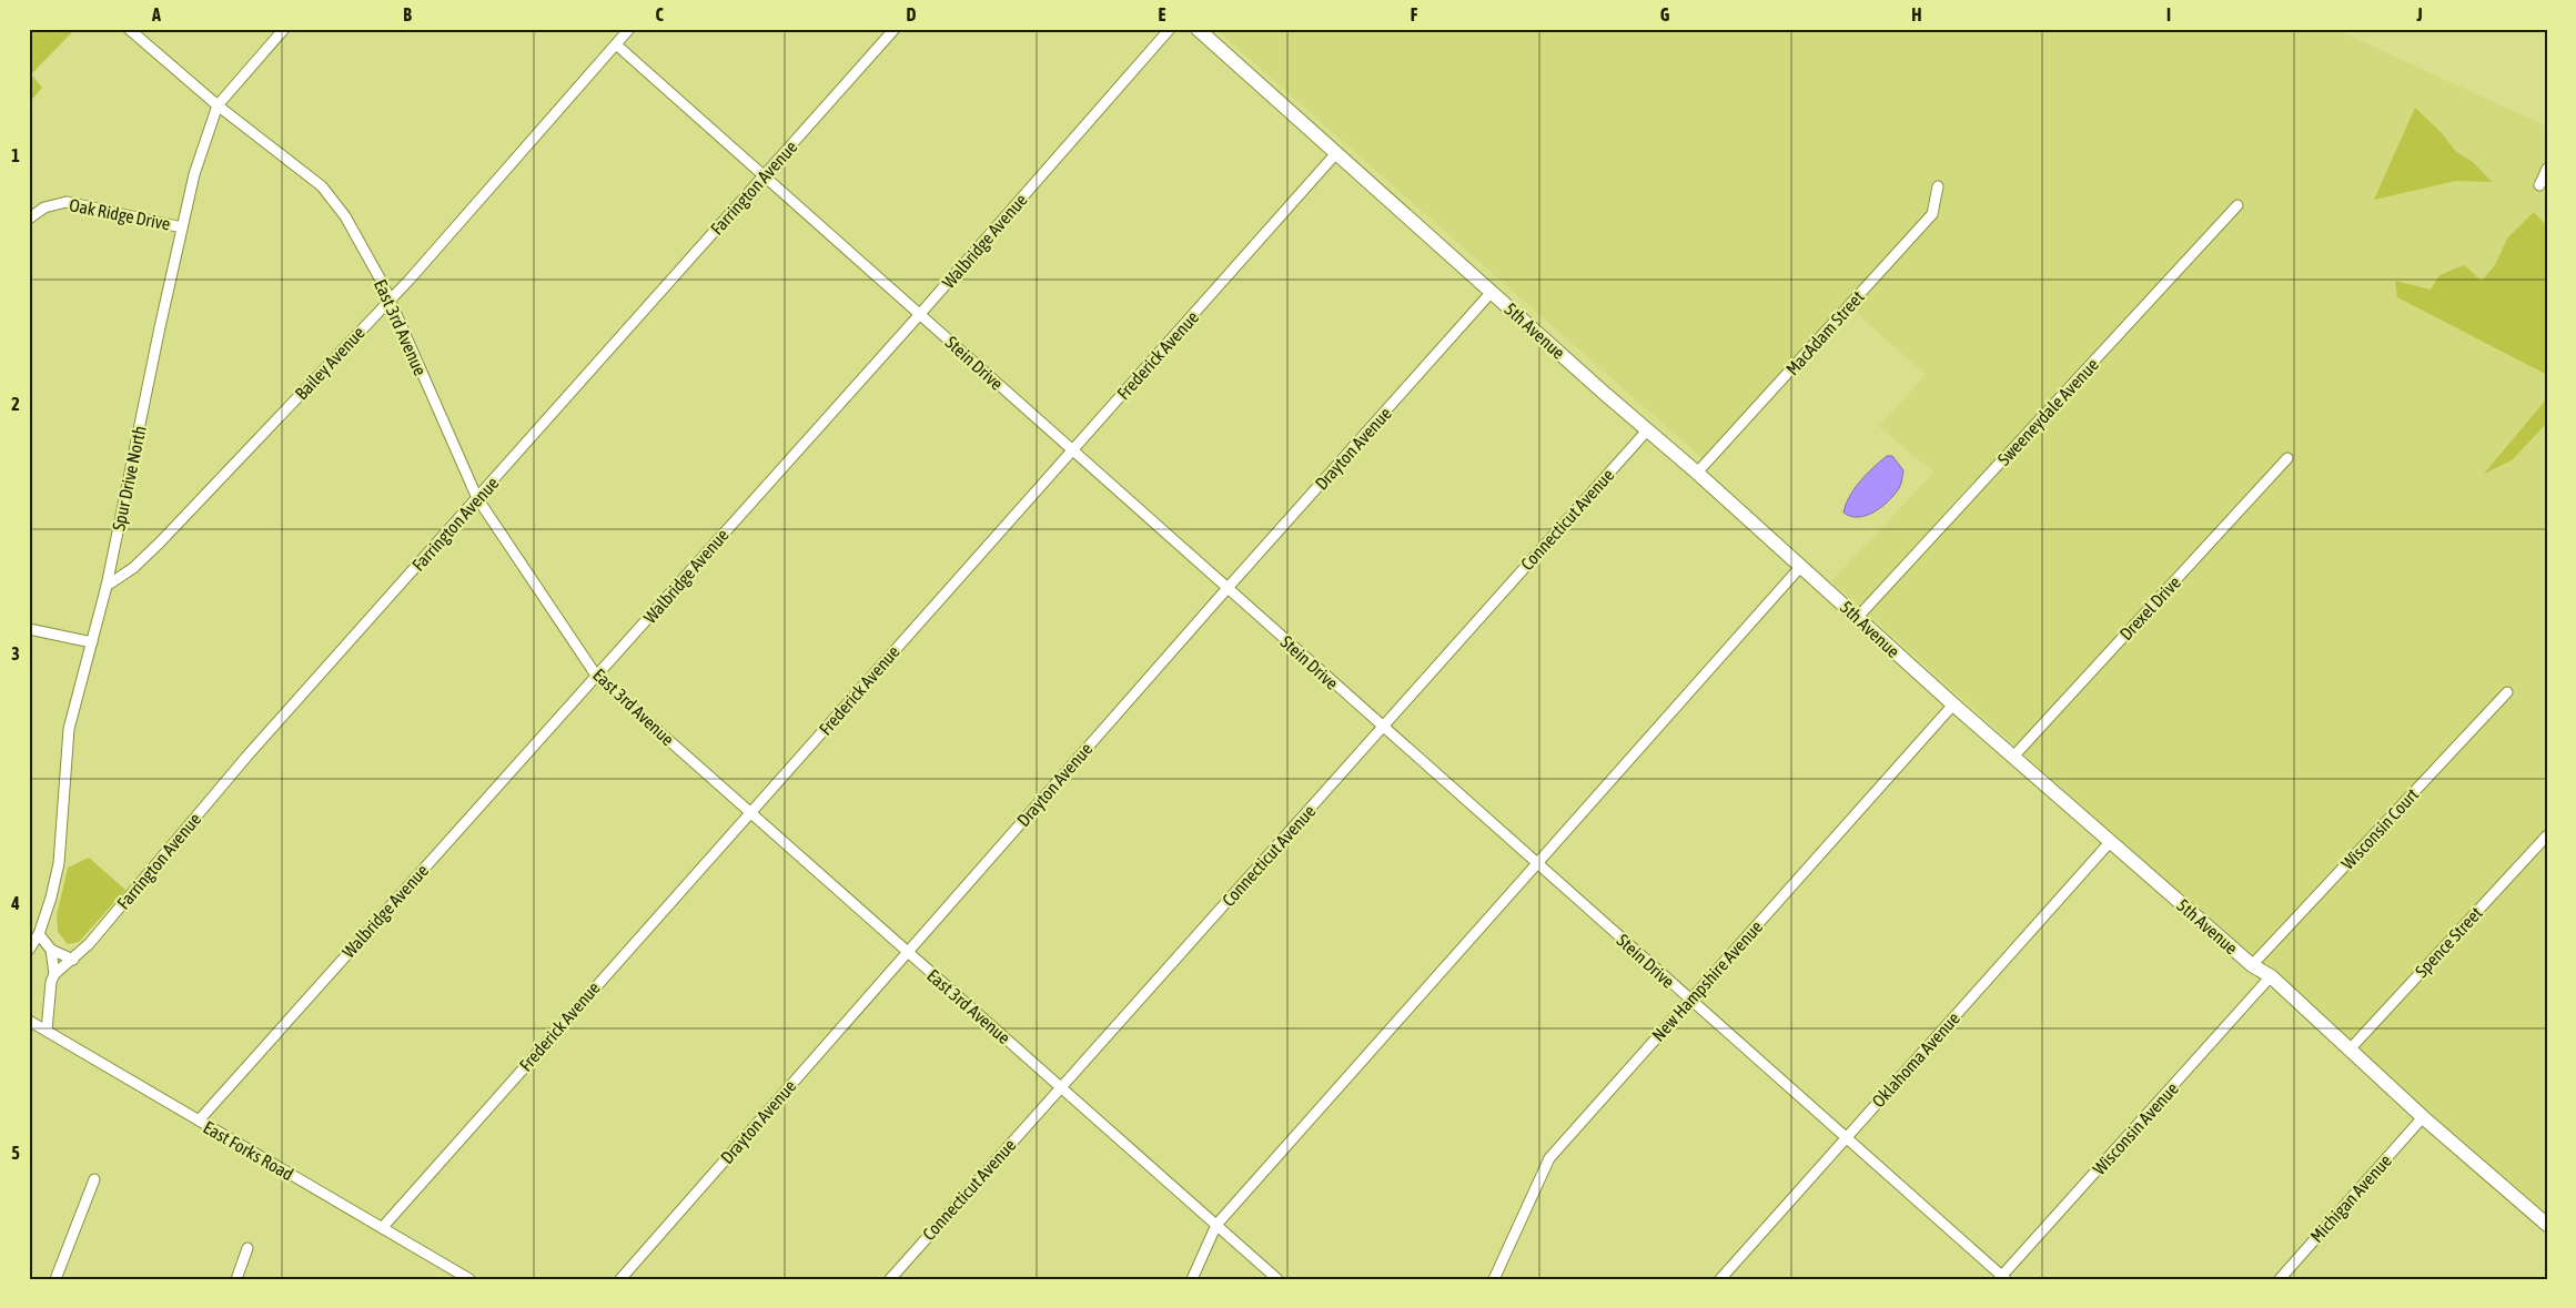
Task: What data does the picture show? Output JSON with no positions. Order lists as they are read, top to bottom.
{
  "streets": {
    "main road": ["5th Avenue"],
    "street": [
      "Farrington Avenue",
      "Oak Ridge Drive",
      "Walbridge Avenue",
      "East 3rd Avenue",
      "MacAdam Street",
      "Frederick Avenue",
      "Bailey Avenue",
      "Stein Drive",
      "Sweeneydale Avenue",
      "Drayton Avenue",
      "Spur Drive North",
      "Connecticut Avenue",
      "Drexel Drive",
      "Wisconsin Court",
      "Spence Street",
      "New Hampshire Avenue",
      "Oklahoma Avenue",
      "Wisconsin Avenue",
      "East Forks Road",
      "Michigan Avenue"
    ]
  },
  "crossings": [
    ["Farrington Avenue", "East 3rd Avenue"],
    ["Farrington Avenue", "Stein Drive"],
    ["Oak Ridge Drive", "Spur Drive North"],
    ["Walbridge Avenue", "East 3rd Avenue"],
    ["Walbridge Avenue", "Stein Drive"],
    ["Walbridge Avenue", "East Forks Road"],
    ["East 3rd Avenue", "Frederick Avenue"],
    ["East 3rd Avenue", "Bailey Avenue"],
    ["East 3rd Avenue", "Drayton Avenue"],
    ["East 3rd Avenue", "Spur Drive North"],
    ["East 3rd Avenue", "Connecticut Avenue"],
    ["5th Avenue", "MacAdam Street"],
    ["5th Avenue", "Frederick Avenue"],
    ["5th Avenue", "Sweeneydale Avenue"],
    ["5th Avenue", "Drayton Avenue"],
    ["5th Avenue", "Connecticut Avenue"],
    ["5th Avenue", "Drexel Drive"],
    ["5th Avenue", "Wisconsin Court"],
    ["5th Avenue", "Spence Street"],
    ["5th Avenue", "New Hampshire Avenue"],
    ["5th Avenue", "Oklahoma Avenue"],
    ["5th Avenue", "Wisconsin Avenue"],
    ["5th Avenue", "Michigan Avenue"],
    ["Frederick Avenue", "Stein Drive"],
    ["Frederick Avenue", "East Forks Road"],
    ["Bailey Avenue", "Stein Drive"],
    ["Bailey Avenue", "Spur Drive North"],
    ["Stein Drive", "Drayton Avenue"],
    ["Stein Drive", "Connecticut Avenue"],
    ["Stein Drive", "New Hampshire Avenue"],
    ["Stein Drive", "Oklahoma Avenue"],
    ["Stein Drive", "Wisconsin Avenue"]
  ],
  "grid": {
    "columns": [
      "A",
      "B",
      "C",
      "D",
      "E",
      "F",
      "G",
      "H",
      "I",
      "J"
    ],
    "rows": [
      "1",
      "2",
      "3",
      "4",
      "5"
    ]
  }
}
